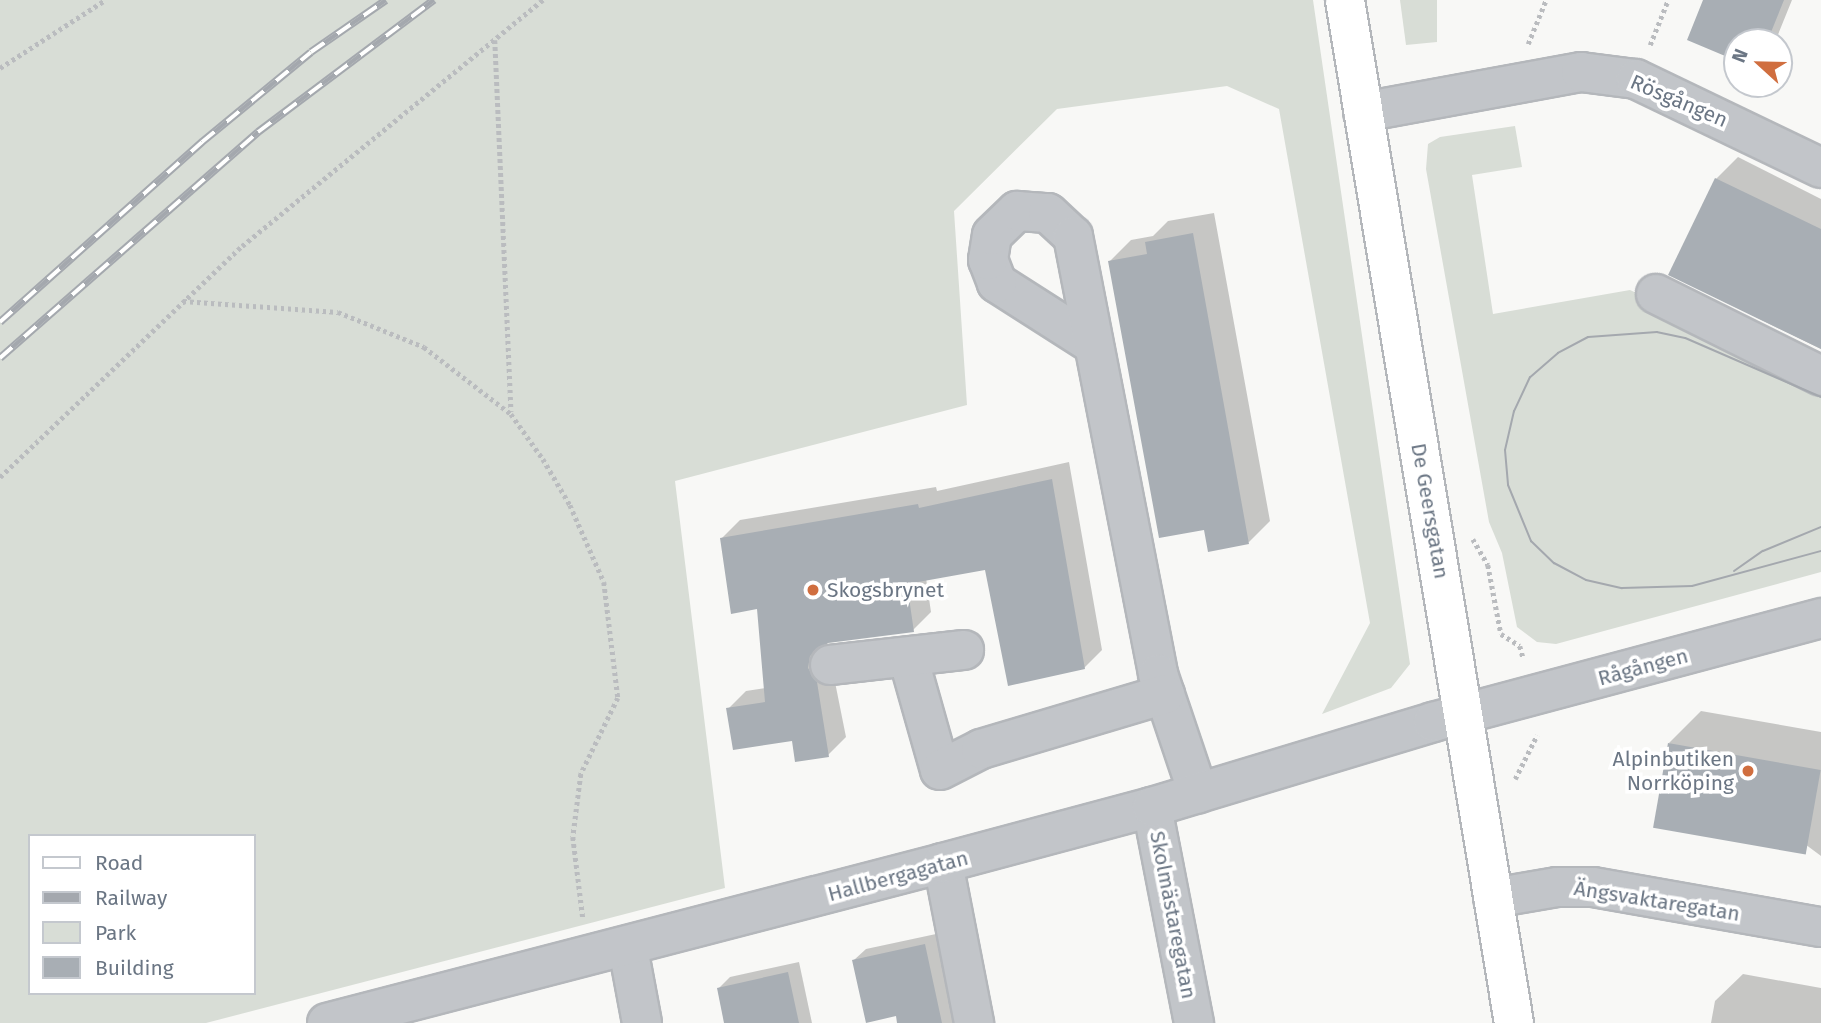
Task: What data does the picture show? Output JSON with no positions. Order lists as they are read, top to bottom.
{
  "streets": {
    "main road": ["De Geersgatan"],
    "street": [
      "Rösgången",
      "Rågången",
      "Hallbergagatan",
      "Ängsvaktaregatan",
      "Skolmästaregatan"
    ]
  },
  "crossings": [
    ["Rösgången", "De Geersgatan"],
    ["De Geersgatan", "Rågången"],
    ["De Geersgatan", "Hallbergagatan"],
    ["De Geersgatan", "Ängsvaktaregatan"],
    ["Rågången", "Hallbergagatan"],
    ["Hallbergagatan", "Skolmästaregatan"]
  ],
  "places": ["Skogsbrynet", "Alpinbutiken Norrköping"],
  "legend": [
    "Road",
    "Railway",
    "Park",
    "Building"
  ],
  "north": "left"
}
